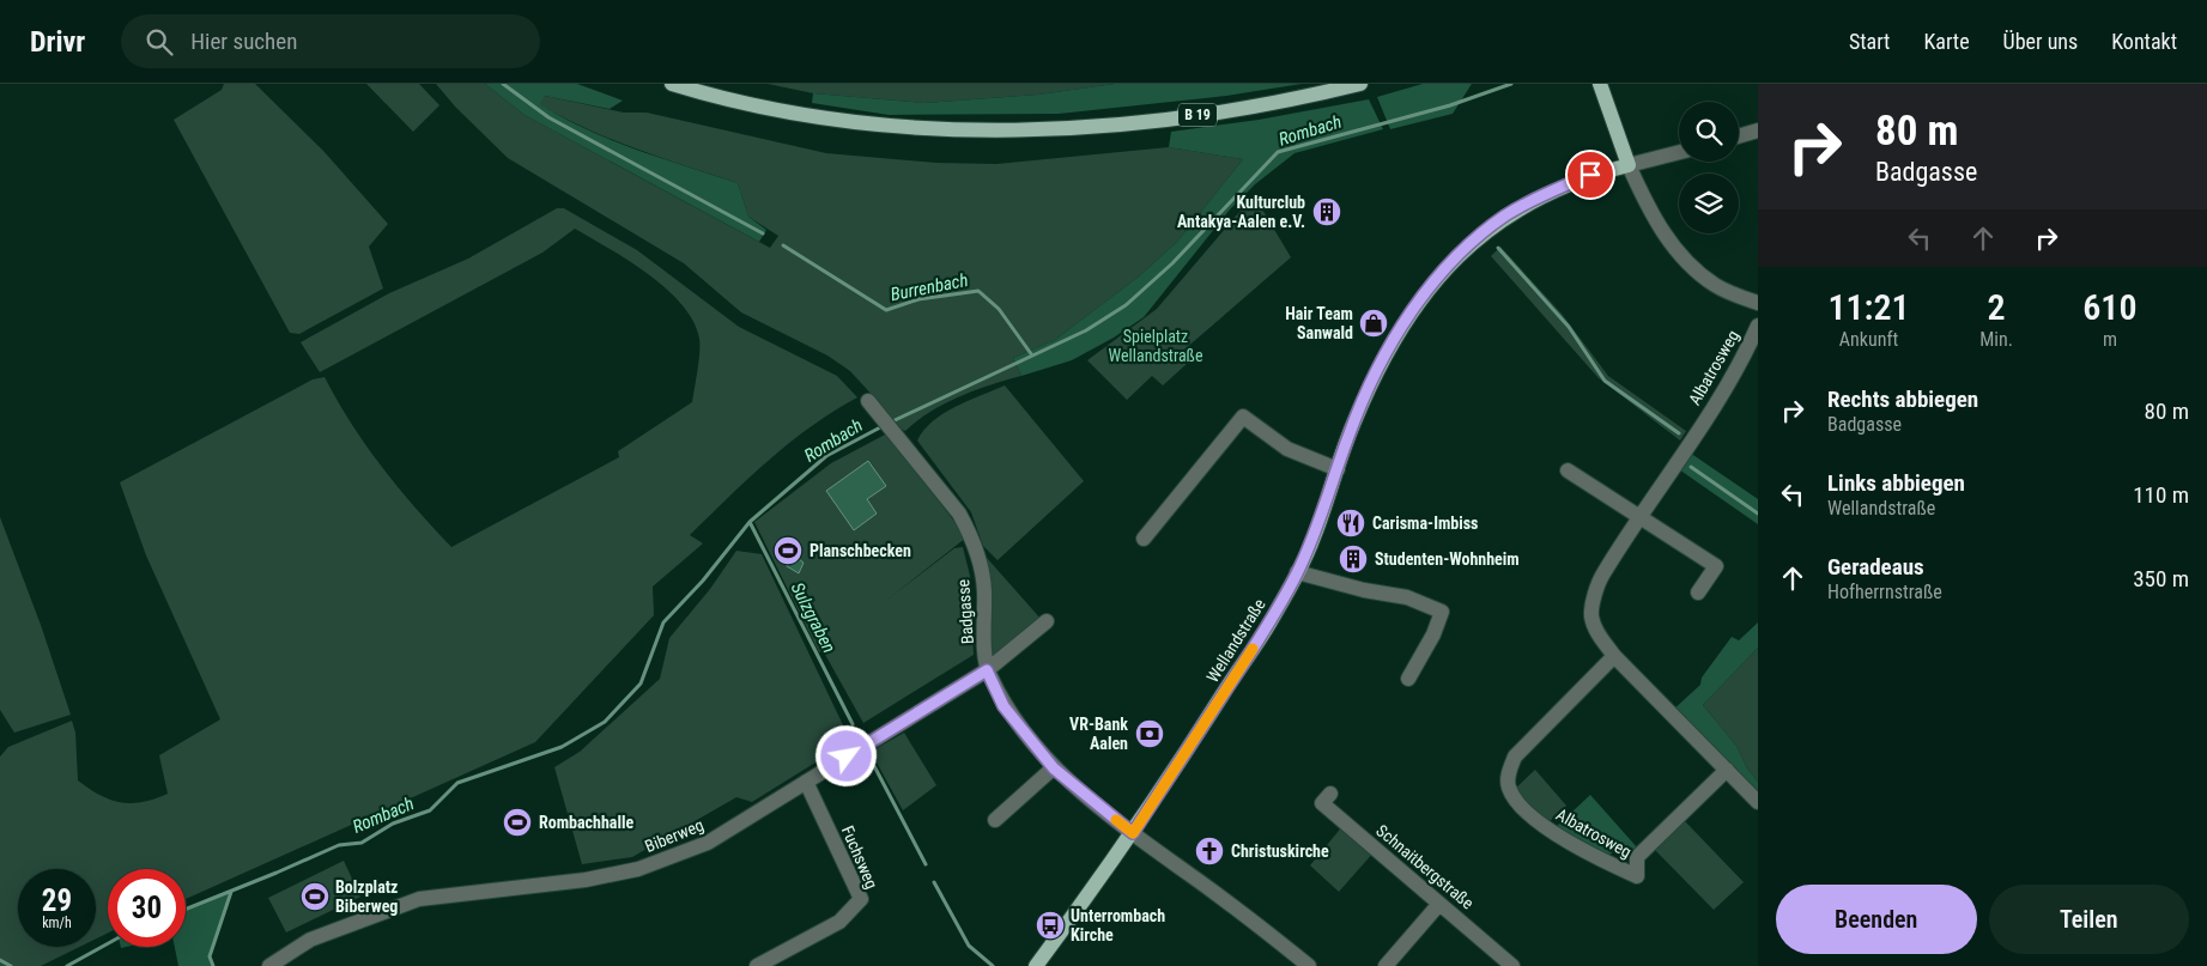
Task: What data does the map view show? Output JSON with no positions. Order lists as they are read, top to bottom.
{
  "streets": {
    "main road": ["B 19", "Wellandstraße"],
    "street": [
      "Albatrosweg",
      "Badgasse",
      "Biberweg",
      "Fuchsweg",
      "Schnaitbergstraße"
    ]
  },
  "crossings": [
    ["Badgasse", "Wellandstraße"],
    ["Badgasse", "Biberweg"],
    ["Biberweg", "Fuchsweg"]
  ],
  "water": ["Rombach", "Burrenbach", "Sulzgraben"],
  "parks": ["Spielplatz Wellandstraße"],
  "places": {
    "building": ["Kulturclub Antakya-Aalen e.V.", "Studenten-Wohnheim"],
    "shop": ["Hair Team Sanwald"],
    "restaurant": ["Carisma-Imbiss"],
    "sports": ["Planschbecken", "Rombachhalle", "Bolzplatz Biberweg"],
    "bank": ["VR-Bank Aalen"],
    "church": ["Christuskirche"],
    "bus stop": ["Unterrombach Kirche"]
  },
  "page": {
    "header": "Drivr",
    "search": "Hier suchen",
    "nav": [
      "Start",
      "Karte",
      "Über uns",
      "Kontakt"
    ],
    "turn": ["80 m", "Badgasse"],
    "eta": [
      "11:21",
      "Ankunft",
      "2",
      "Min.",
      "610",
      "m"
    ],
    "list": [
      {
        "name": "Rechts abbiegen",
        "note": "Badgasse",
        "value": "80 m"
      },
      {
        "name": "Links abbiegen",
        "note": "Wellandstraße",
        "value": "110 m"
      },
      {
        "name": "Geradeaus",
        "note": "Hofherrnstraße",
        "value": "350 m"
      }
    ],
    "speed": "29 km/h",
    "limit": "30",
    "buttons": ["Beenden", "Teilen"]
  }
}
